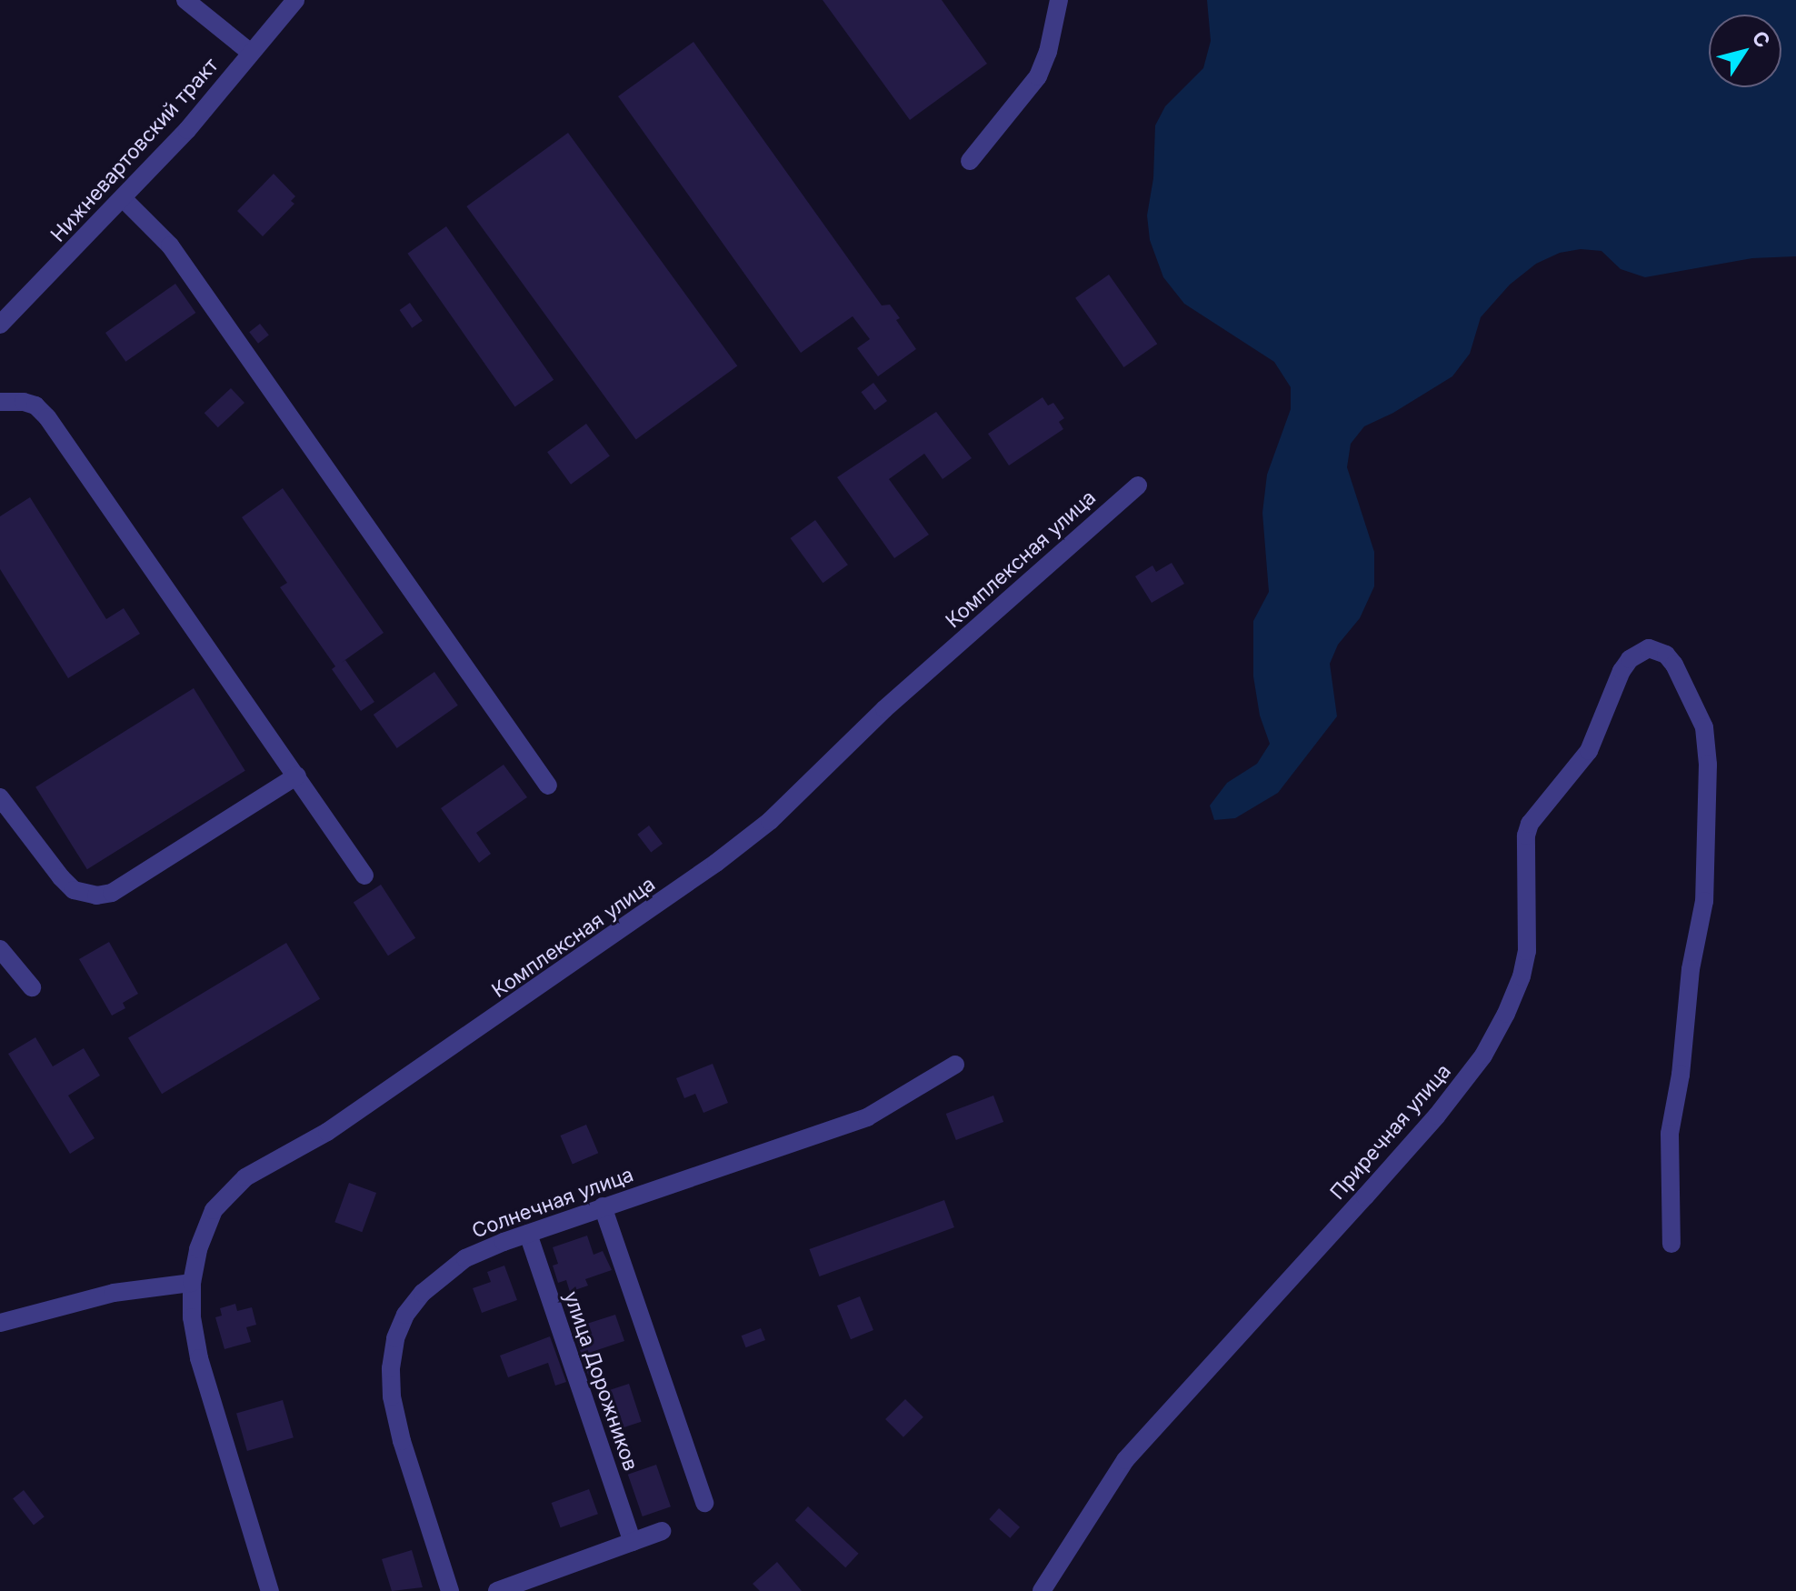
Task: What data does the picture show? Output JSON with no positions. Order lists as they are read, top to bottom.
{
  "streets": {
    "street": [
      "Нижневартовский тракт",
      "Комплексная улица",
      "Приречная улица",
      "Солнечная улица",
      "улица Дорожников"
    ]
  },
  "crossings": [
    ["Солнечная улица", "улица Дорожников"]
  ],
  "north": "top right"
}
